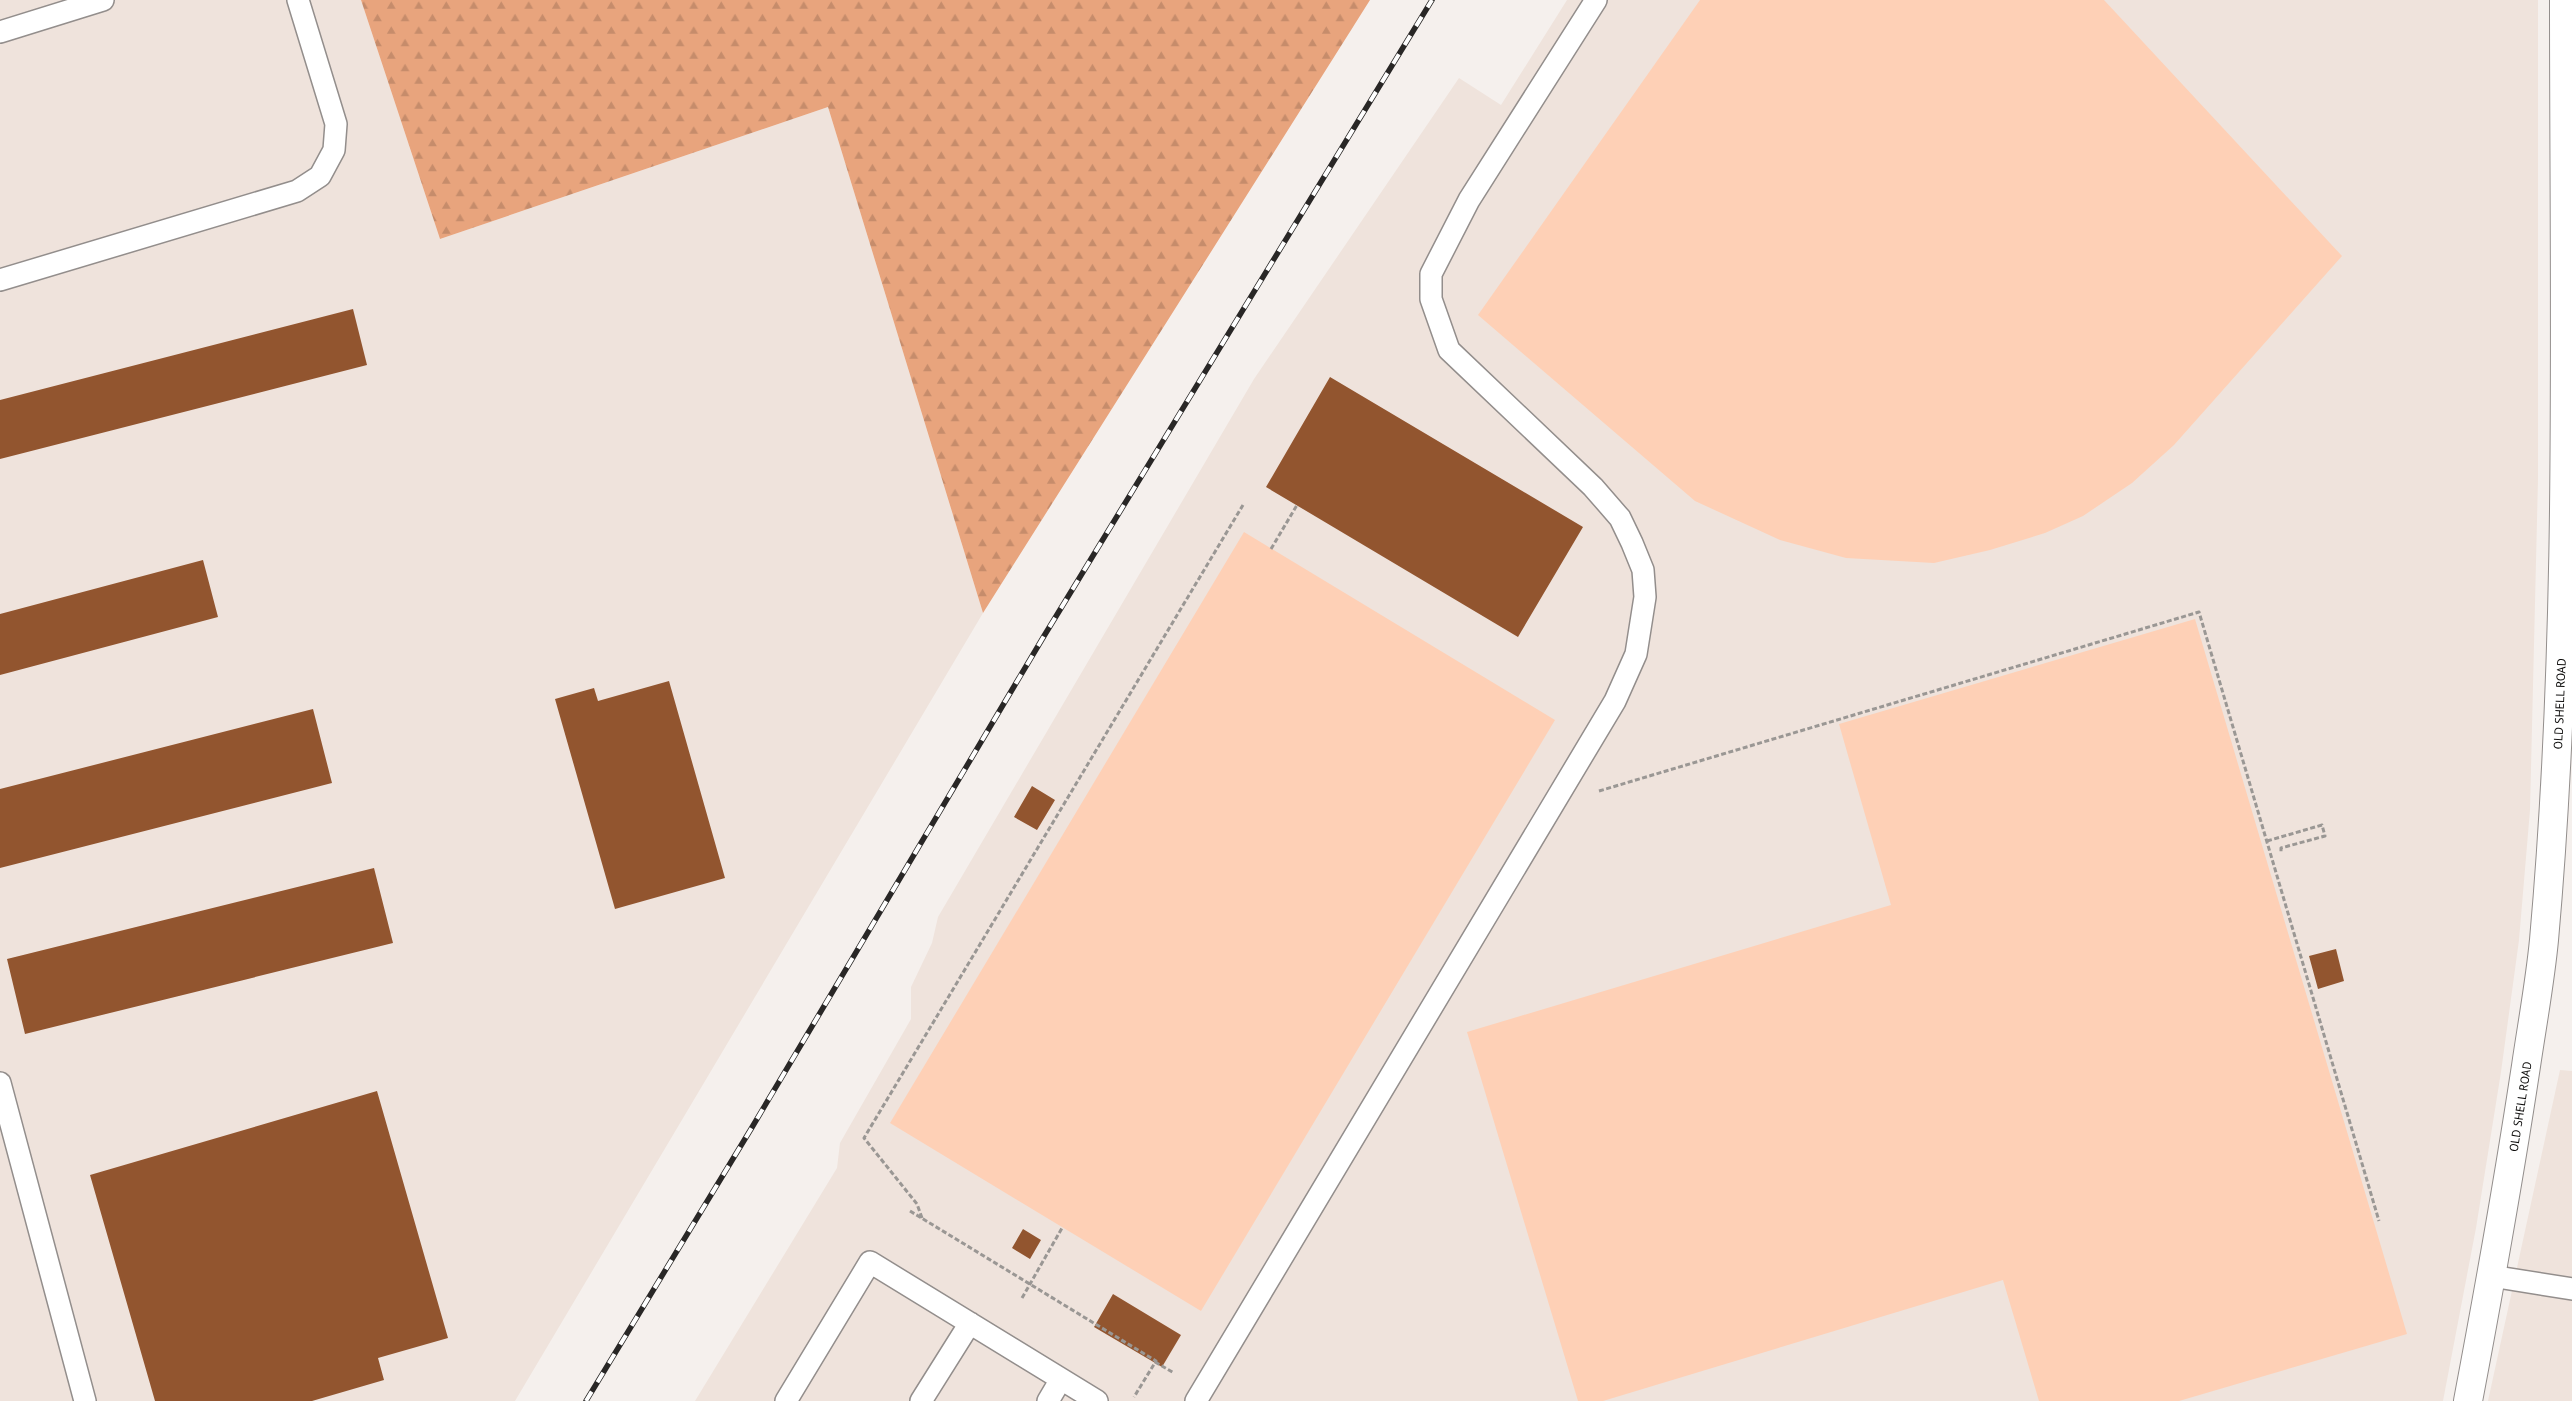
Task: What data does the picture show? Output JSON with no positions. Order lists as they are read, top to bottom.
{
  "streets": {
    "street": ["OLD SHELL ROAD"]
  }
}
